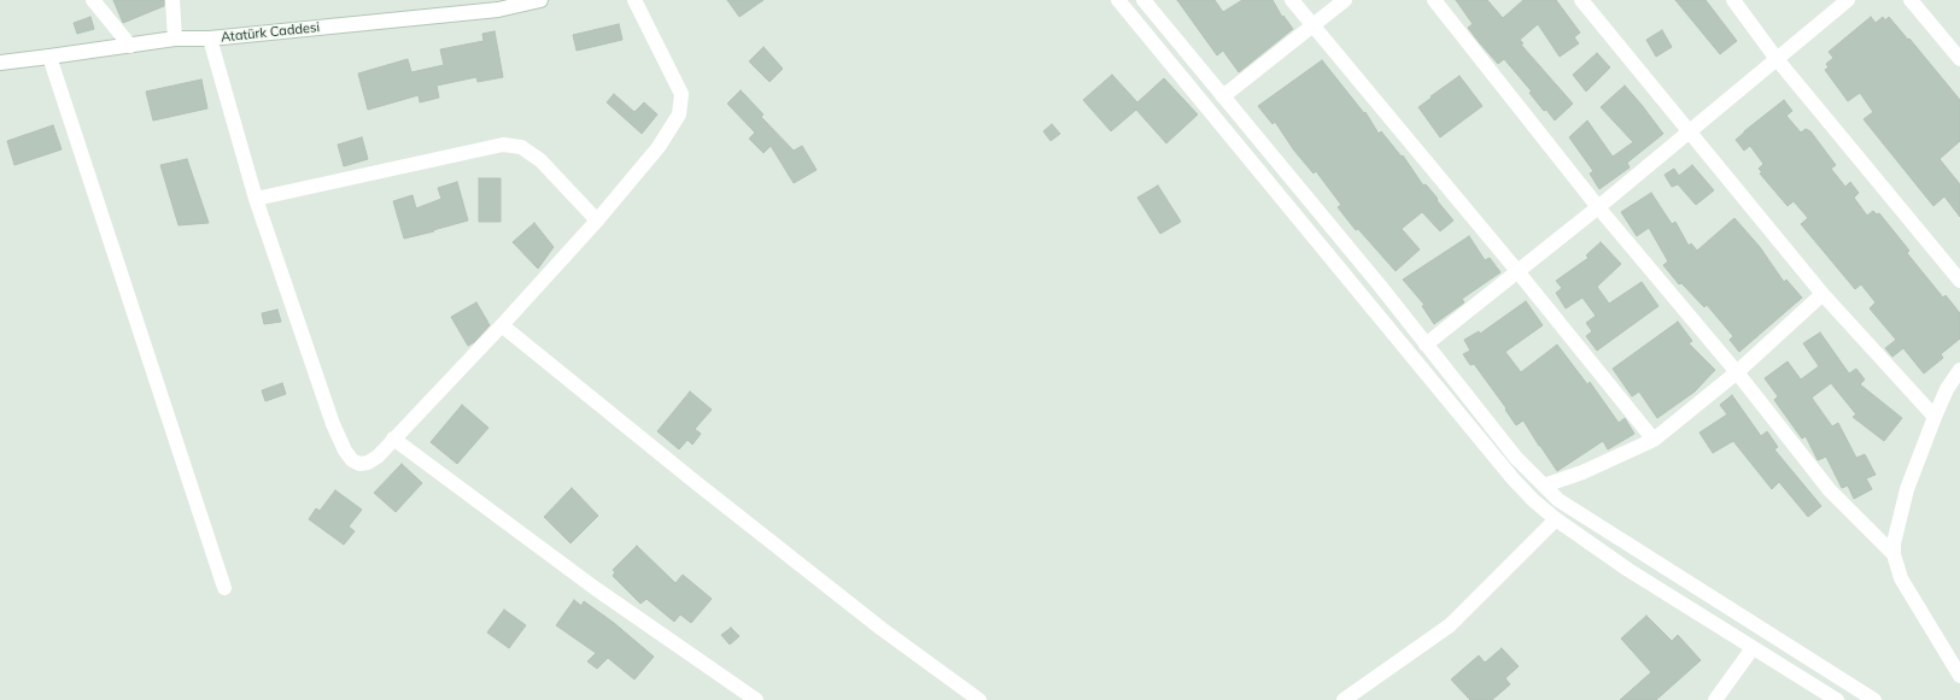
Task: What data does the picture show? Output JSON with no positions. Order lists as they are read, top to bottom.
{
  "streets": {
    "street": ["Atatürk Caddesi"]
  }
}
